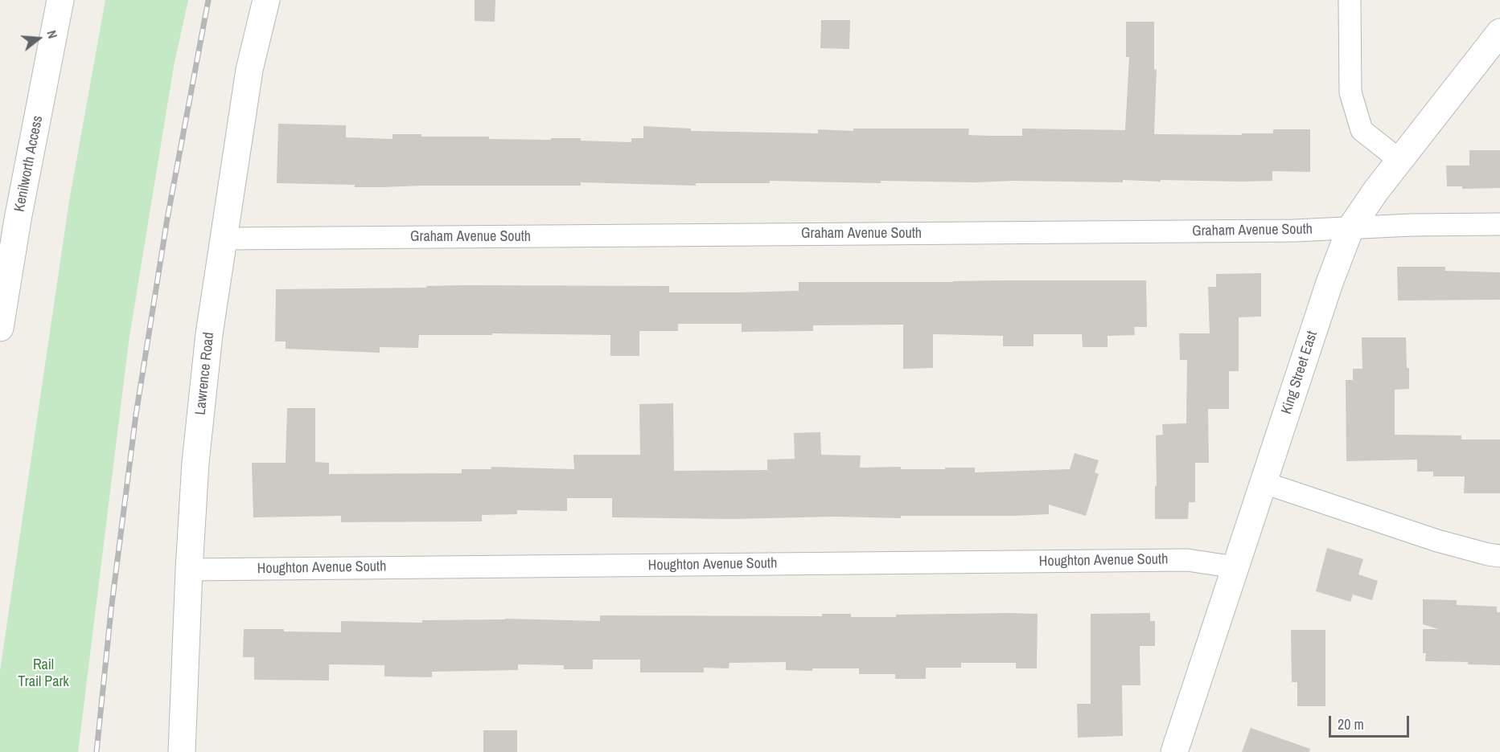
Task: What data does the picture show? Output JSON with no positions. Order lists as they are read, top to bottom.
{
  "streets": {
    "main road": ["Kenilworth Access", "King Street East", "Lawrence Road"],
    "street": ["Graham Avenue South", "Houghton Avenue South"]
  },
  "crossings": [
    ["Graham Avenue South", "King Street East"],
    ["Graham Avenue South", "Lawrence Road"],
    ["King Street East", "Houghton Avenue South"],
    ["Lawrence Road", "Houghton Avenue South"]
  ],
  "parks": ["Rail Trail Park"],
  "scale_bar": "20 m",
  "north": "right"
}
